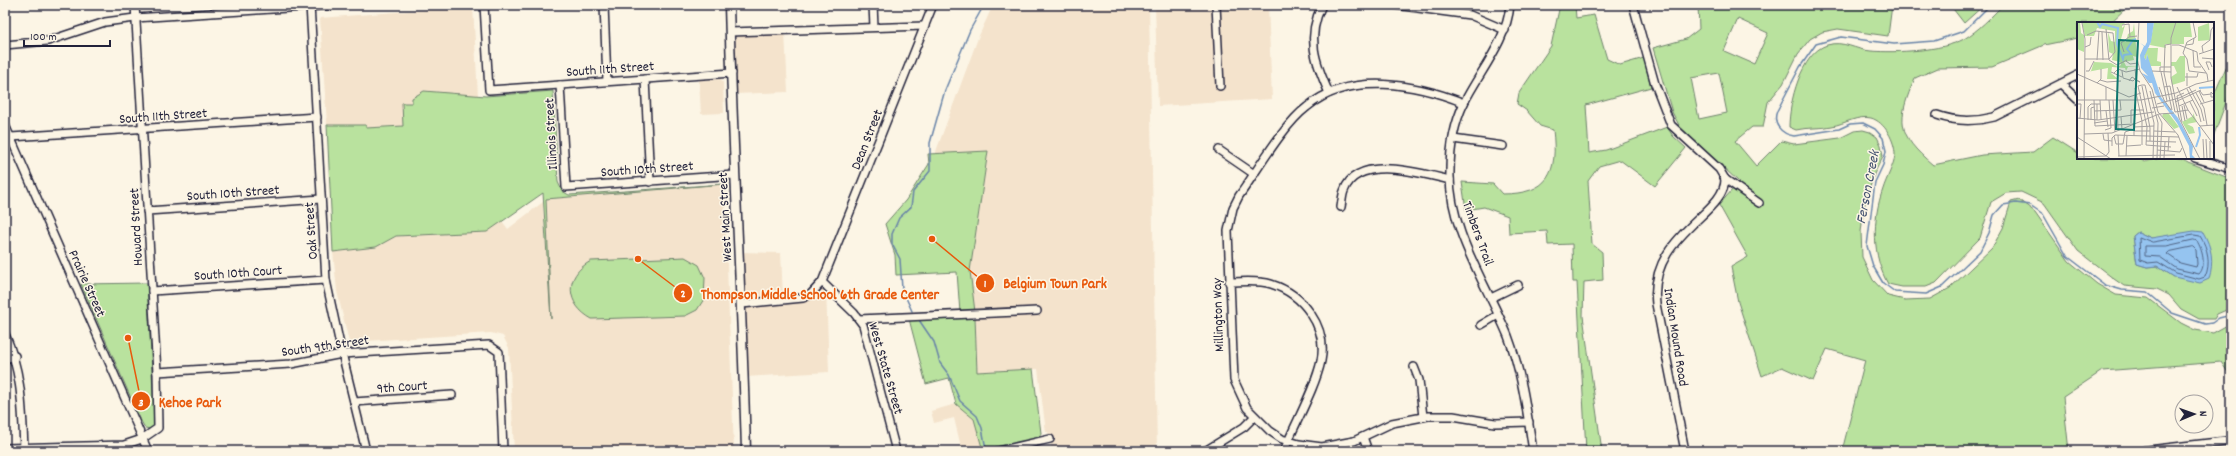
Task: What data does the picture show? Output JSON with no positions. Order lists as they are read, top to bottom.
{
  "streets": {
    "main road": ["West Main Street"],
    "street": [
      "South 11th Street",
      "Illinois Street",
      "Dean Street",
      "South 10th Street",
      "Howard Street",
      "Oak Street",
      "Timbers Trail",
      "South 10th Court",
      "Prairie Street",
      "Millington Way",
      "Indian Mound Road",
      "South 9th Street",
      "West State Street",
      "9th Court"
    ]
  },
  "crossings": [
    ["South 11th Street", "Illinois Street"],
    ["South 11th Street", "West Main Street"],
    ["South 11th Street", "Howard Street"],
    ["South 11th Street", "Oak Street"],
    ["South 11th Street", "Prairie Street"],
    ["Illinois Street", "South 10th Street"],
    ["Dean Street", "West State Street"],
    ["South 10th Street", "West Main Street"],
    ["South 10th Street", "Howard Street"],
    ["South 10th Street", "Oak Street"],
    ["Howard Street", "South 10th Court"],
    ["Howard Street", "Prairie Street"],
    ["Howard Street", "South 9th Street"],
    ["Oak Street", "South 10th Court"],
    ["Oak Street", "South 9th Street"],
    ["Oak Street", "9th Court"],
    ["Timbers Trail", "Millington Way"]
  ],
  "water": ["Ferson Creek"],
  "places": ["Belgium Town Park", "Thompson Middle School 6th Grade Center", "Kehoe Park"],
  "scale_bar": "100 m",
  "north": "right"
}
